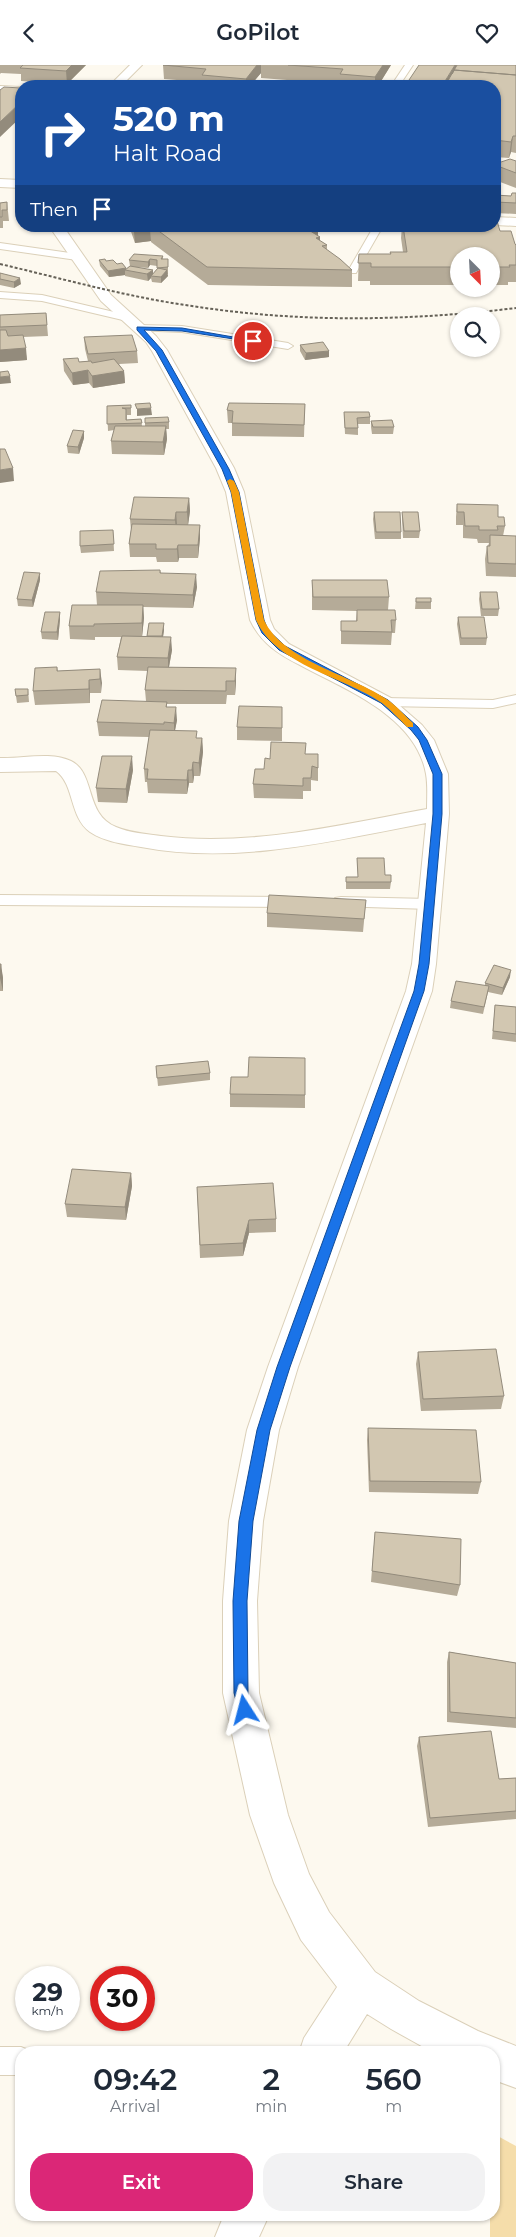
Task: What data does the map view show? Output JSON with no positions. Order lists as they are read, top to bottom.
{
  "north": "bottom right",
  "page": {
    "header": "GoPilot",
    "turn": ["520 m", "Halt Road"],
    "then": "Then",
    "speed": "29 km/h",
    "limit": "30",
    "eta": [
      "09:42",
      "Arrival",
      "2",
      "min",
      "560",
      "m"
    ],
    "buttons": ["Exit", "Share"]
  }
}
